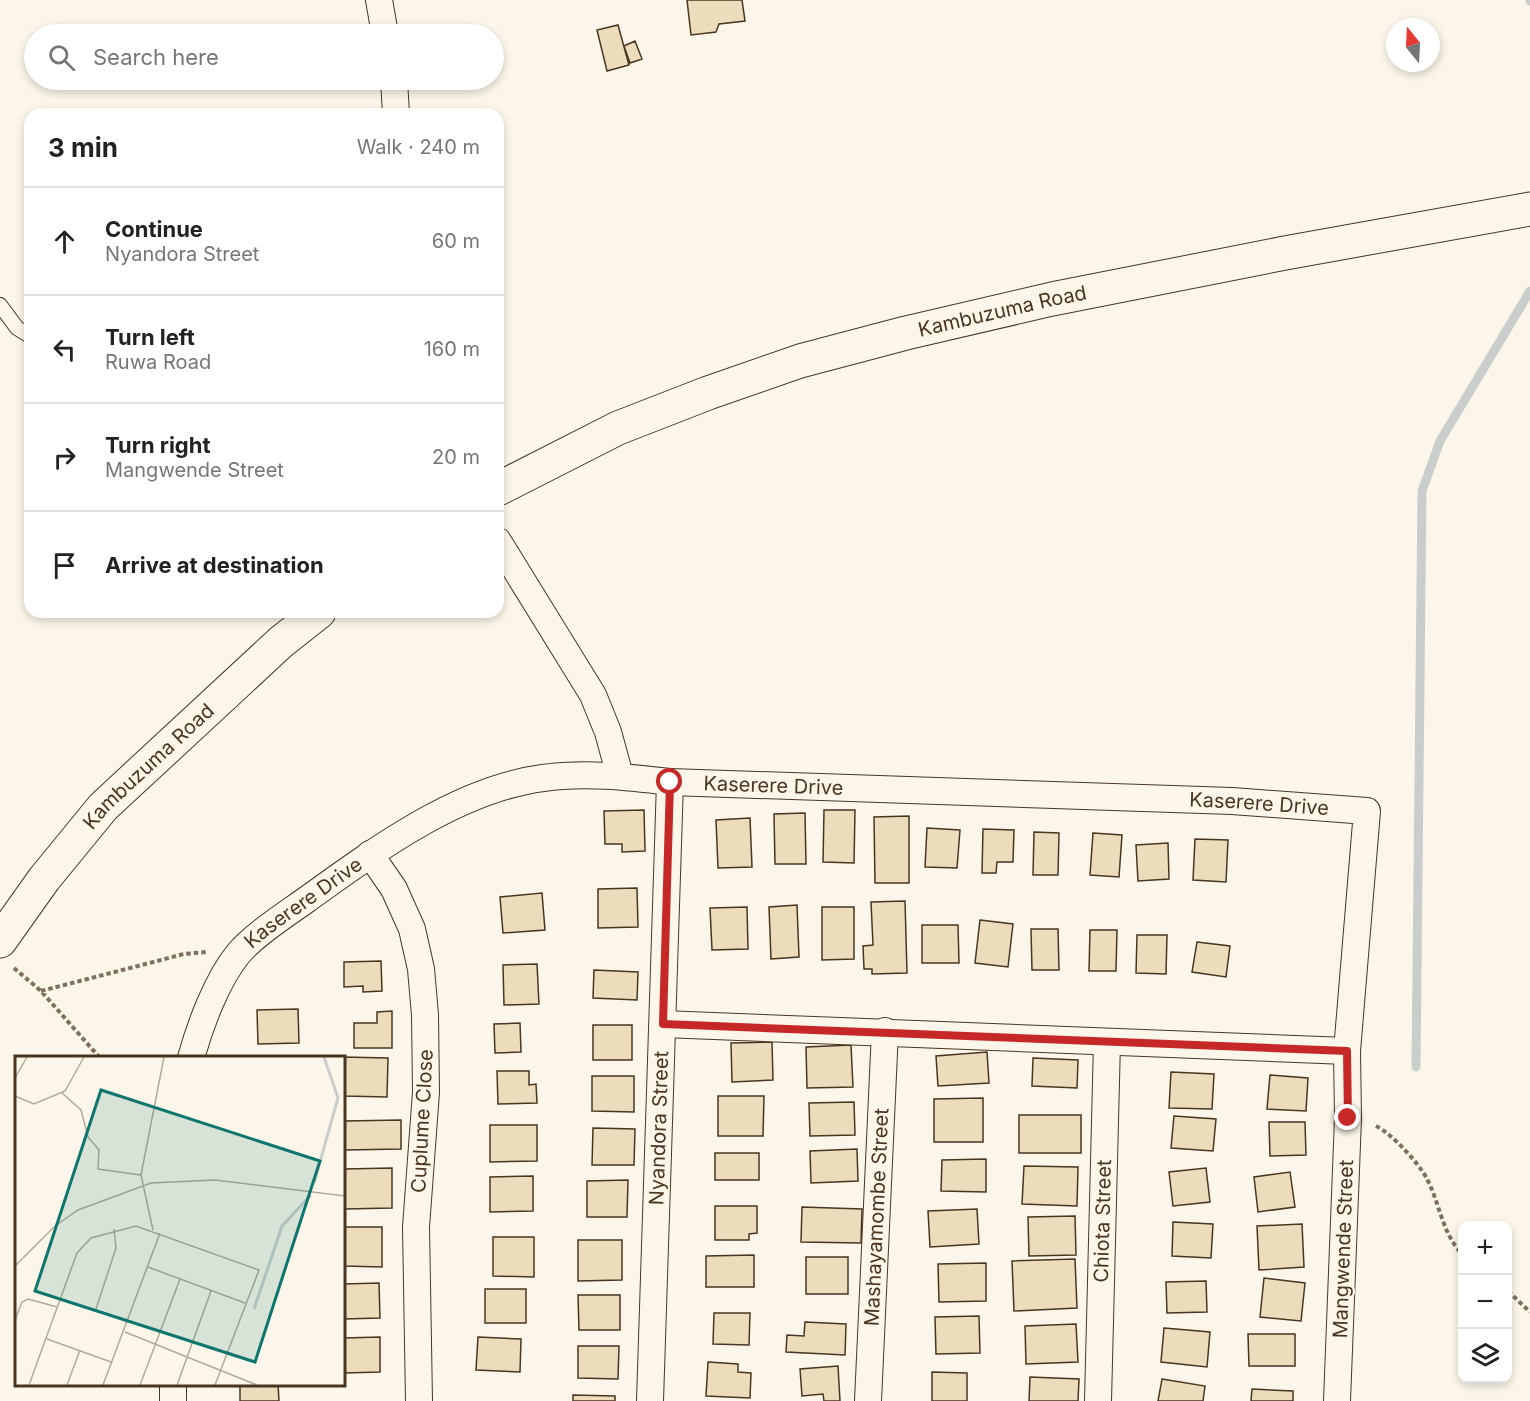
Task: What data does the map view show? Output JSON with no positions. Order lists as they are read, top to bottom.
{
  "streets": {
    "main road": ["Kambuzuma Road"],
    "street": [
      "Kaserere Drive",
      "Cuplume Close",
      "Nyandora Street",
      "Mashayamombe Street",
      "Chiota Street",
      "Mangwende Street"
    ]
  },
  "crossings": [
    ["Kaserere Drive", "Cuplume Close"],
    ["Kaserere Drive", "Nyandora Street"],
    ["Kaserere Drive", "Mangwende Street"]
  ],
  "north": "top",
  "page": {
    "search": "Search here",
    "heading": ["3 min", "Walk · 240 m"],
    "list": [
      ["Continue", "Nyandora Street", "60 m"],
      ["Turn left", "Ruwa Road", "160 m"],
      ["Turn right", "Mangwende Street", "20 m"],
      "Arrive at destination"
    ],
    "map_buttons": ["+", "−"]
  }
}
